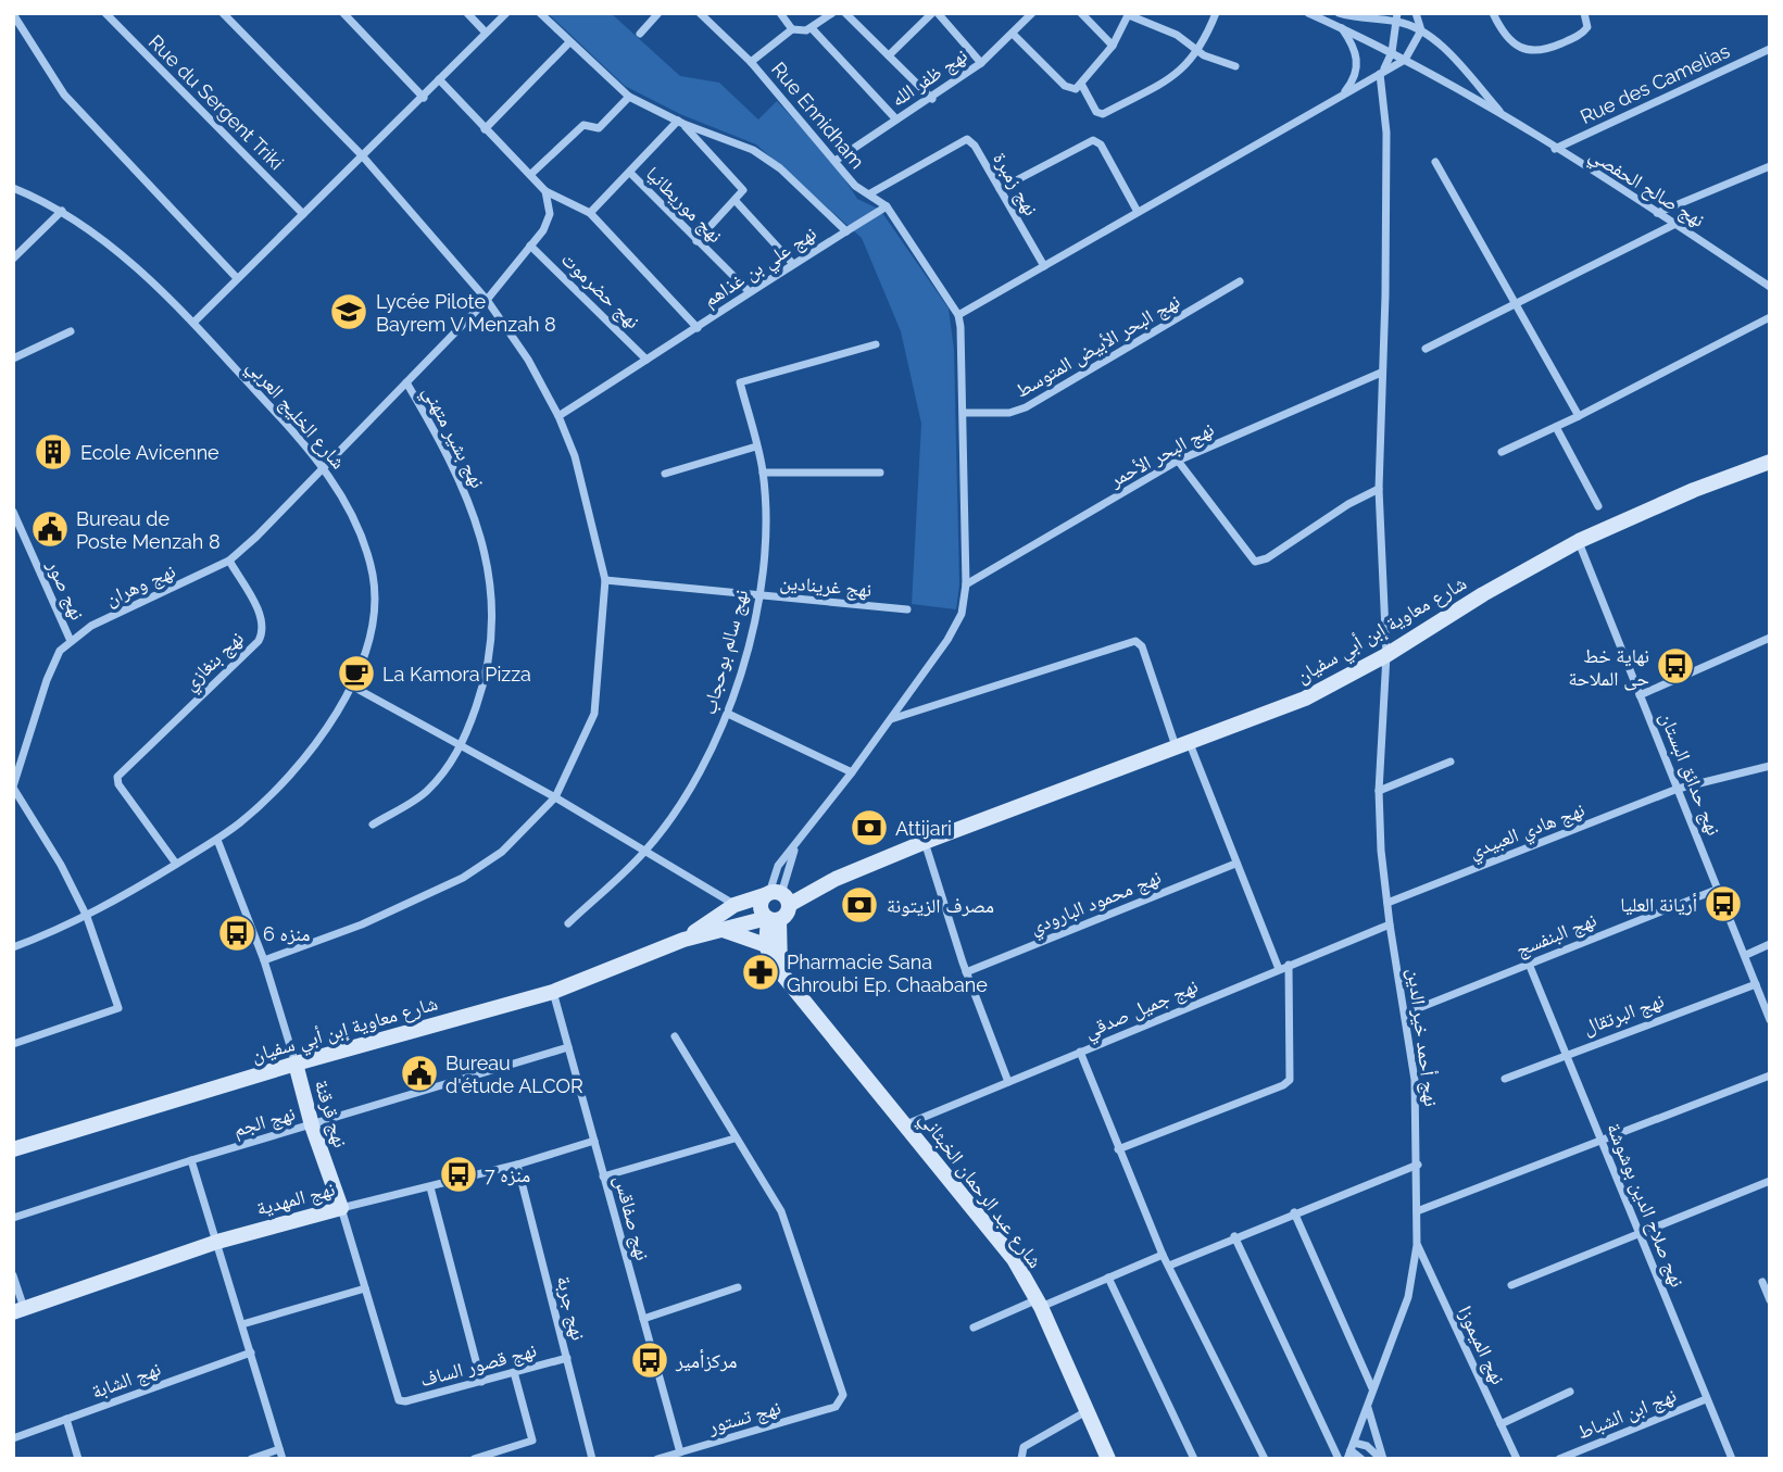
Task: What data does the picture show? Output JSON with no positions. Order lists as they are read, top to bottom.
{
  "streets": {
    "main road": [
      "شارع معاوية إبن أبي سفيان",
      "نهج قرقنة",
      "شارع عبد الرحمان الخبثاني",
      "نهج المهدية"
    ],
    "street": [
      "نهج ظفر الله",
      "Rue des Camelias",
      "Rue du Sergent Triki",
      "Rue Ennidham",
      "نهج زمبرة",
      "نهج صالح الحفصي",
      "نهج موريطانيا",
      "نهج علي بن غذاهم",
      "نهج حضرموت",
      "نهج البحر الأبيض المتوسط",
      "شارع الخليج العربي",
      "نهج بشير متهني",
      "نهج البحر الأحمر",
      "نهج وهران",
      "نهج غرينادين",
      "نهج صور",
      "نهج سالم بوحجاب",
      "نهج بنغازي",
      "نهج حدائق البستان",
      "نهج هادي العبيدي",
      "نهج محمود البارودي",
      "نهج البنفسج",
      "نهج جميل صدقي",
      "نهج البرتقال",
      "نهج أحمد خير الدين",
      "نهج الجم",
      "نهج صلاح الدين بوشوشة",
      "نهج صفاقس",
      "نهج جربة",
      "نهج الميموزا",
      "نهج قصور الساف",
      "نهج الشابة",
      "نهج ابن الشباط",
      "نهج تستور"
    ]
  },
  "crossings": [
    ["نهج ظفر الله", "Rue Ennidham"],
    ["Rue des Camelias", "نهج صالح الحفصي"],
    ["Rue Ennidham", "نهج زمبرة"],
    ["نهج موريطانيا", "نهج علي بن غذاهم"],
    ["نهج علي بن غذاهم", "نهج حضرموت"],
    ["نهج حضرموت", "نهج وهران"],
    ["شارع الخليج العربي", "نهج وهران"],
    ["شارع الخليج العربي", "نهج بنغازي"],
    ["شارع الخليج العربي", "نهج قرقنة"],
    ["نهج بشير متهني", "نهج وهران"],
    ["نهج البحر الأحمر", "نهج أحمد خير الدين"],
    ["نهج وهران", "نهج صور"],
    ["نهج وهران", "نهج بنغازي"],
    ["نهج غرينادين", "نهج سالم بوحجاب"],
    ["شارع معاوية إبن أبي سفيان", "نهج حدائق البستان"],
    ["شارع معاوية إبن أبي سفيان", "نهج أحمد خير الدين"],
    ["شارع معاوية إبن أبي سفيان", "نهج قرقنة"],
    ["شارع معاوية إبن أبي سفيان", "نهج صفاقس"],
    ["نهج حدائق البستان", "نهج هادي العبيدي"],
    ["نهج حدائق البستان", "نهج البنفسج"],
    ["نهج حدائق البستان", "نهج البرتقال"],
    ["نهج هادي العبيدي", "نهج أحمد خير الدين"],
    ["نهج البنفسج", "نهج أحمد خير الدين"],
    ["نهج البنفسج", "نهج صلاح الدين بوشوشة"],
    ["نهج جميل صدقي", "نهج أحمد خير الدين"],
    ["نهج جميل صدقي", "شارع عبد الرحمان الخبثاني"],
    ["نهج البرتقال", "نهج صلاح الدين بوشوشة"],
    ["نهج أحمد خير الدين", "نهج الميموزا"],
    ["نهج قرقنة", "نهج الجم"],
    ["نهج قرقنة", "نهج المهدية"],
    ["نهج قرقنة", "نهج قصور الساف"],
    ["نهج الجم", "نهج صفاقس"],
    ["نهج المهدية", "نهج صفاقس"],
    ["نهج المهدية", "نهج جربة"],
    ["نهج صلاح الدين بوشوشة", "نهج ابن الشباط"],
    ["نهج صفاقس", "نهج تستور"],
    ["نهج جربة", "نهج قصور الساف"]
  ],
  "places": {
    "school or university": ["Lycée Pilote Bayrem V Menzah 8"],
    "building": ["Ecole Avicenne"],
    "public building": ["Bureau de Poste Menzah 8", "Bureau d'étude ALCOR"],
    "bus stop": [
      "نهاية خط حى الملاحة",
      "أريانة العليا",
      "منزه 6",
      "منزه 7",
      "مركزأمير"
    ],
    "cafe": ["La Kamora Pizza"],
    "bank": ["Attijari", "مصرف الزيتونة"],
    "pharmacy": ["Pharmacie Sana Ghroubi Ep. Chaabane"]
  }
}
